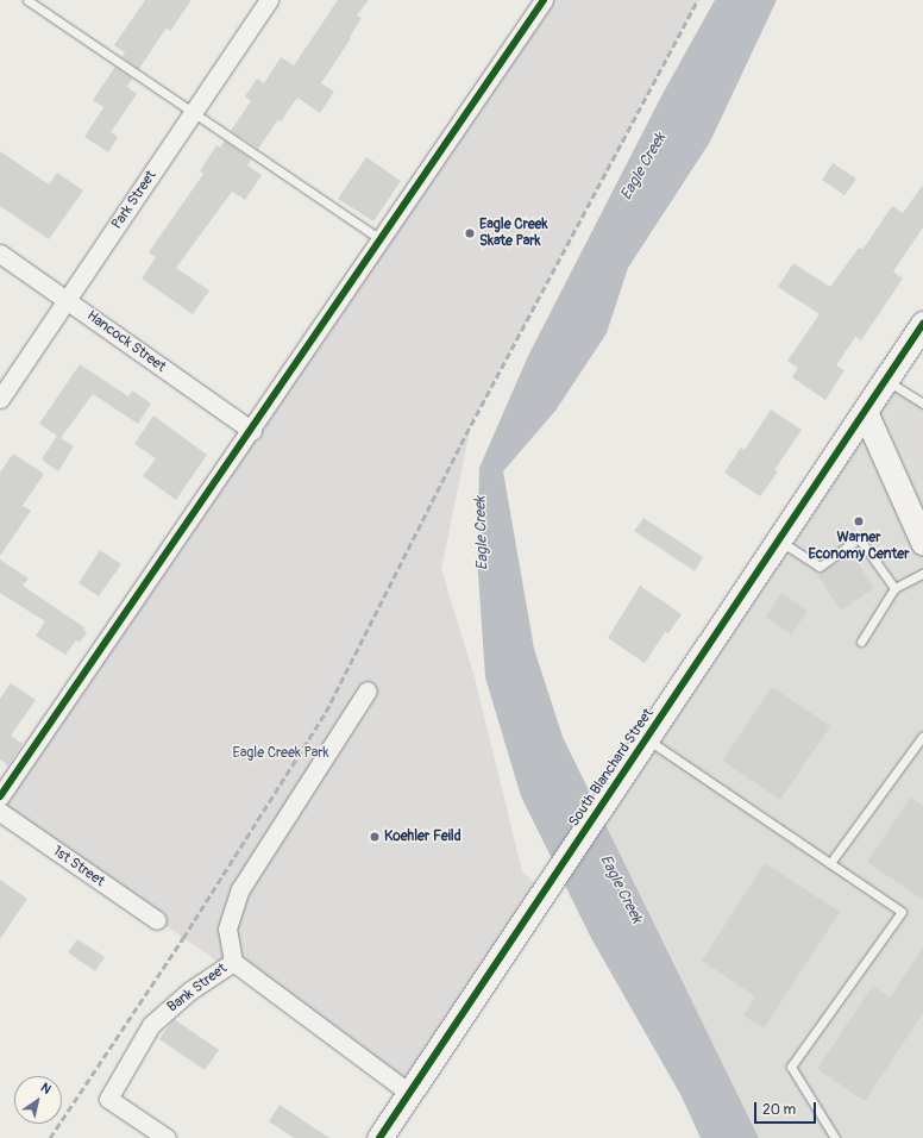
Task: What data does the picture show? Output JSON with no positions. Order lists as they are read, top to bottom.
{
  "streets": {
    "street": [
      "Park Street",
      "Hancock Street",
      "South Blanchard Street",
      "1st Street",
      "Bank Street"
    ]
  },
  "crossings": [
    ["Park Street", "Hancock Street"]
  ],
  "water": ["Eagle Creek"],
  "parks": ["Eagle Creek Park"],
  "places": ["Eagle Creek Skate Park", "Warner Economy Center", "Koehler Feild"],
  "scale_bar": "20 m",
  "north": "top right"
}
